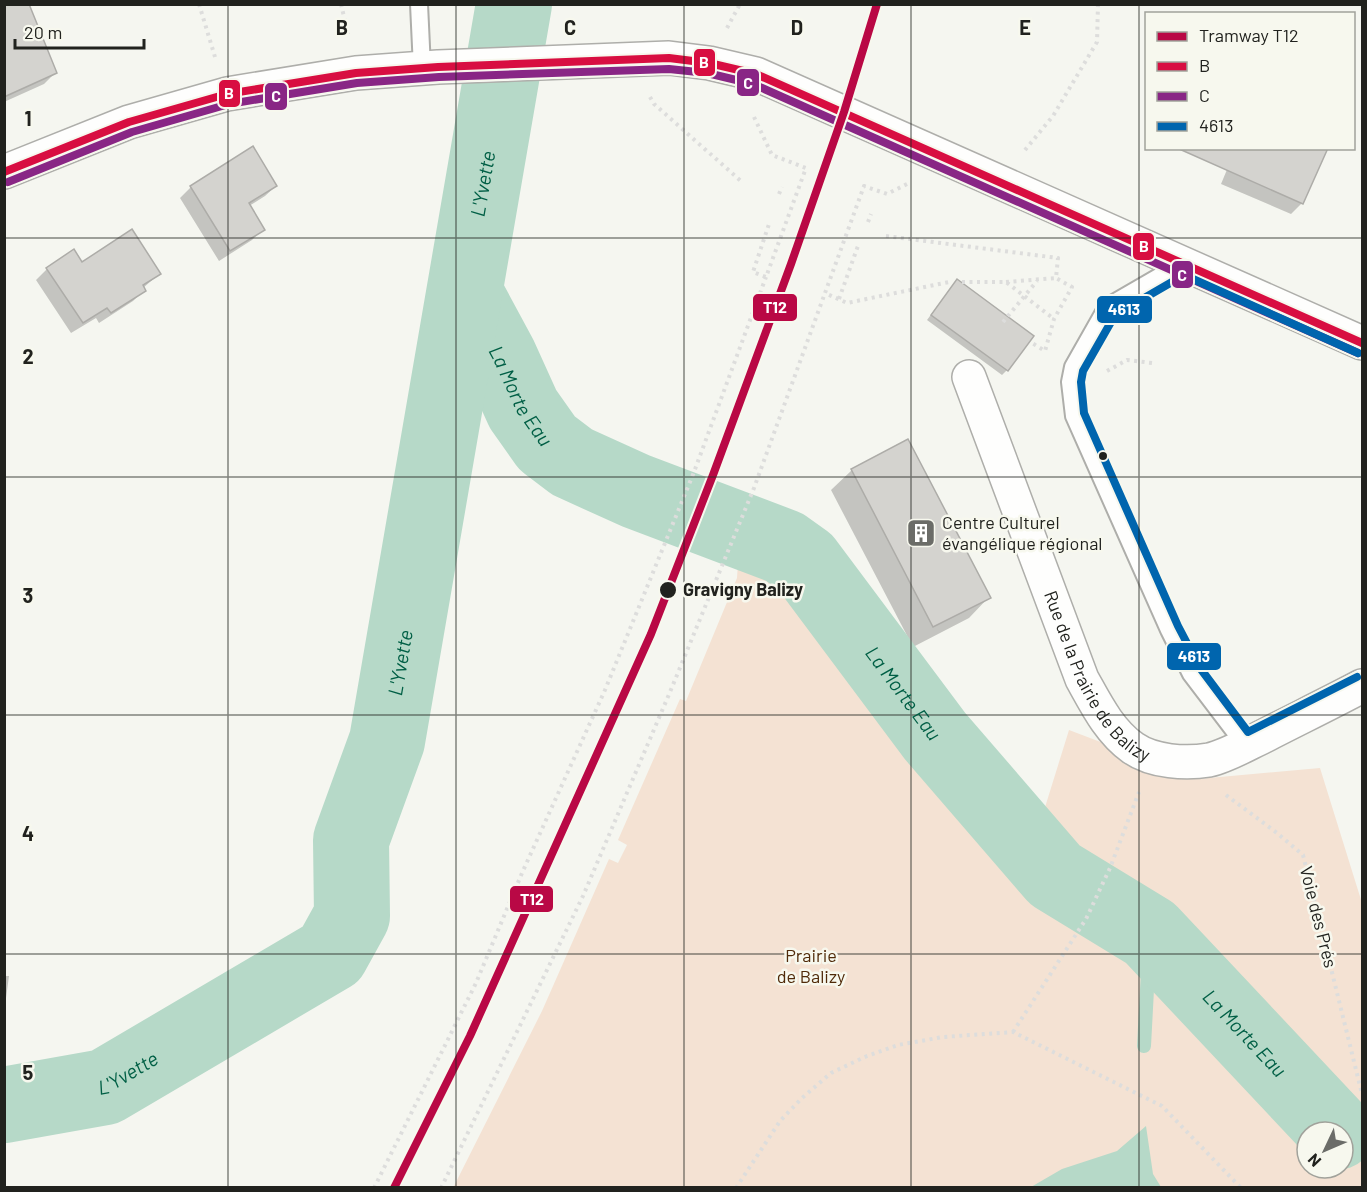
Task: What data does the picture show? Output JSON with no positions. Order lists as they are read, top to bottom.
{
  "streets": {
    "street": ["Rue de la Prairie de Balizy"],
    "path": ["Voie des Prés"]
  },
  "crossings": [
    ["Rue de la Prairie de Balizy", "Voie des Prés"]
  ],
  "water": ["L'Yvette", "La Morte Eau"],
  "parks": ["Prairie de Balizy"],
  "places": {
    "building": ["Centre Culturel évangélique régional"],
    "other": ["Gravigny Balizy"]
  },
  "lines": [
    "tram line T12",
    "transit line B",
    "transit line C",
    "transit line 4613"
  ],
  "legend": [
    "Tramway T12",
    "B",
    "C",
    "4613"
  ],
  "scale_bar": "20 m",
  "north": "bottom left",
  "grid": {
    "columns": [
      "B",
      "C",
      "D",
      "E"
    ],
    "rows": [
      "1",
      "2",
      "3",
      "4",
      "5"
    ]
  }
}
